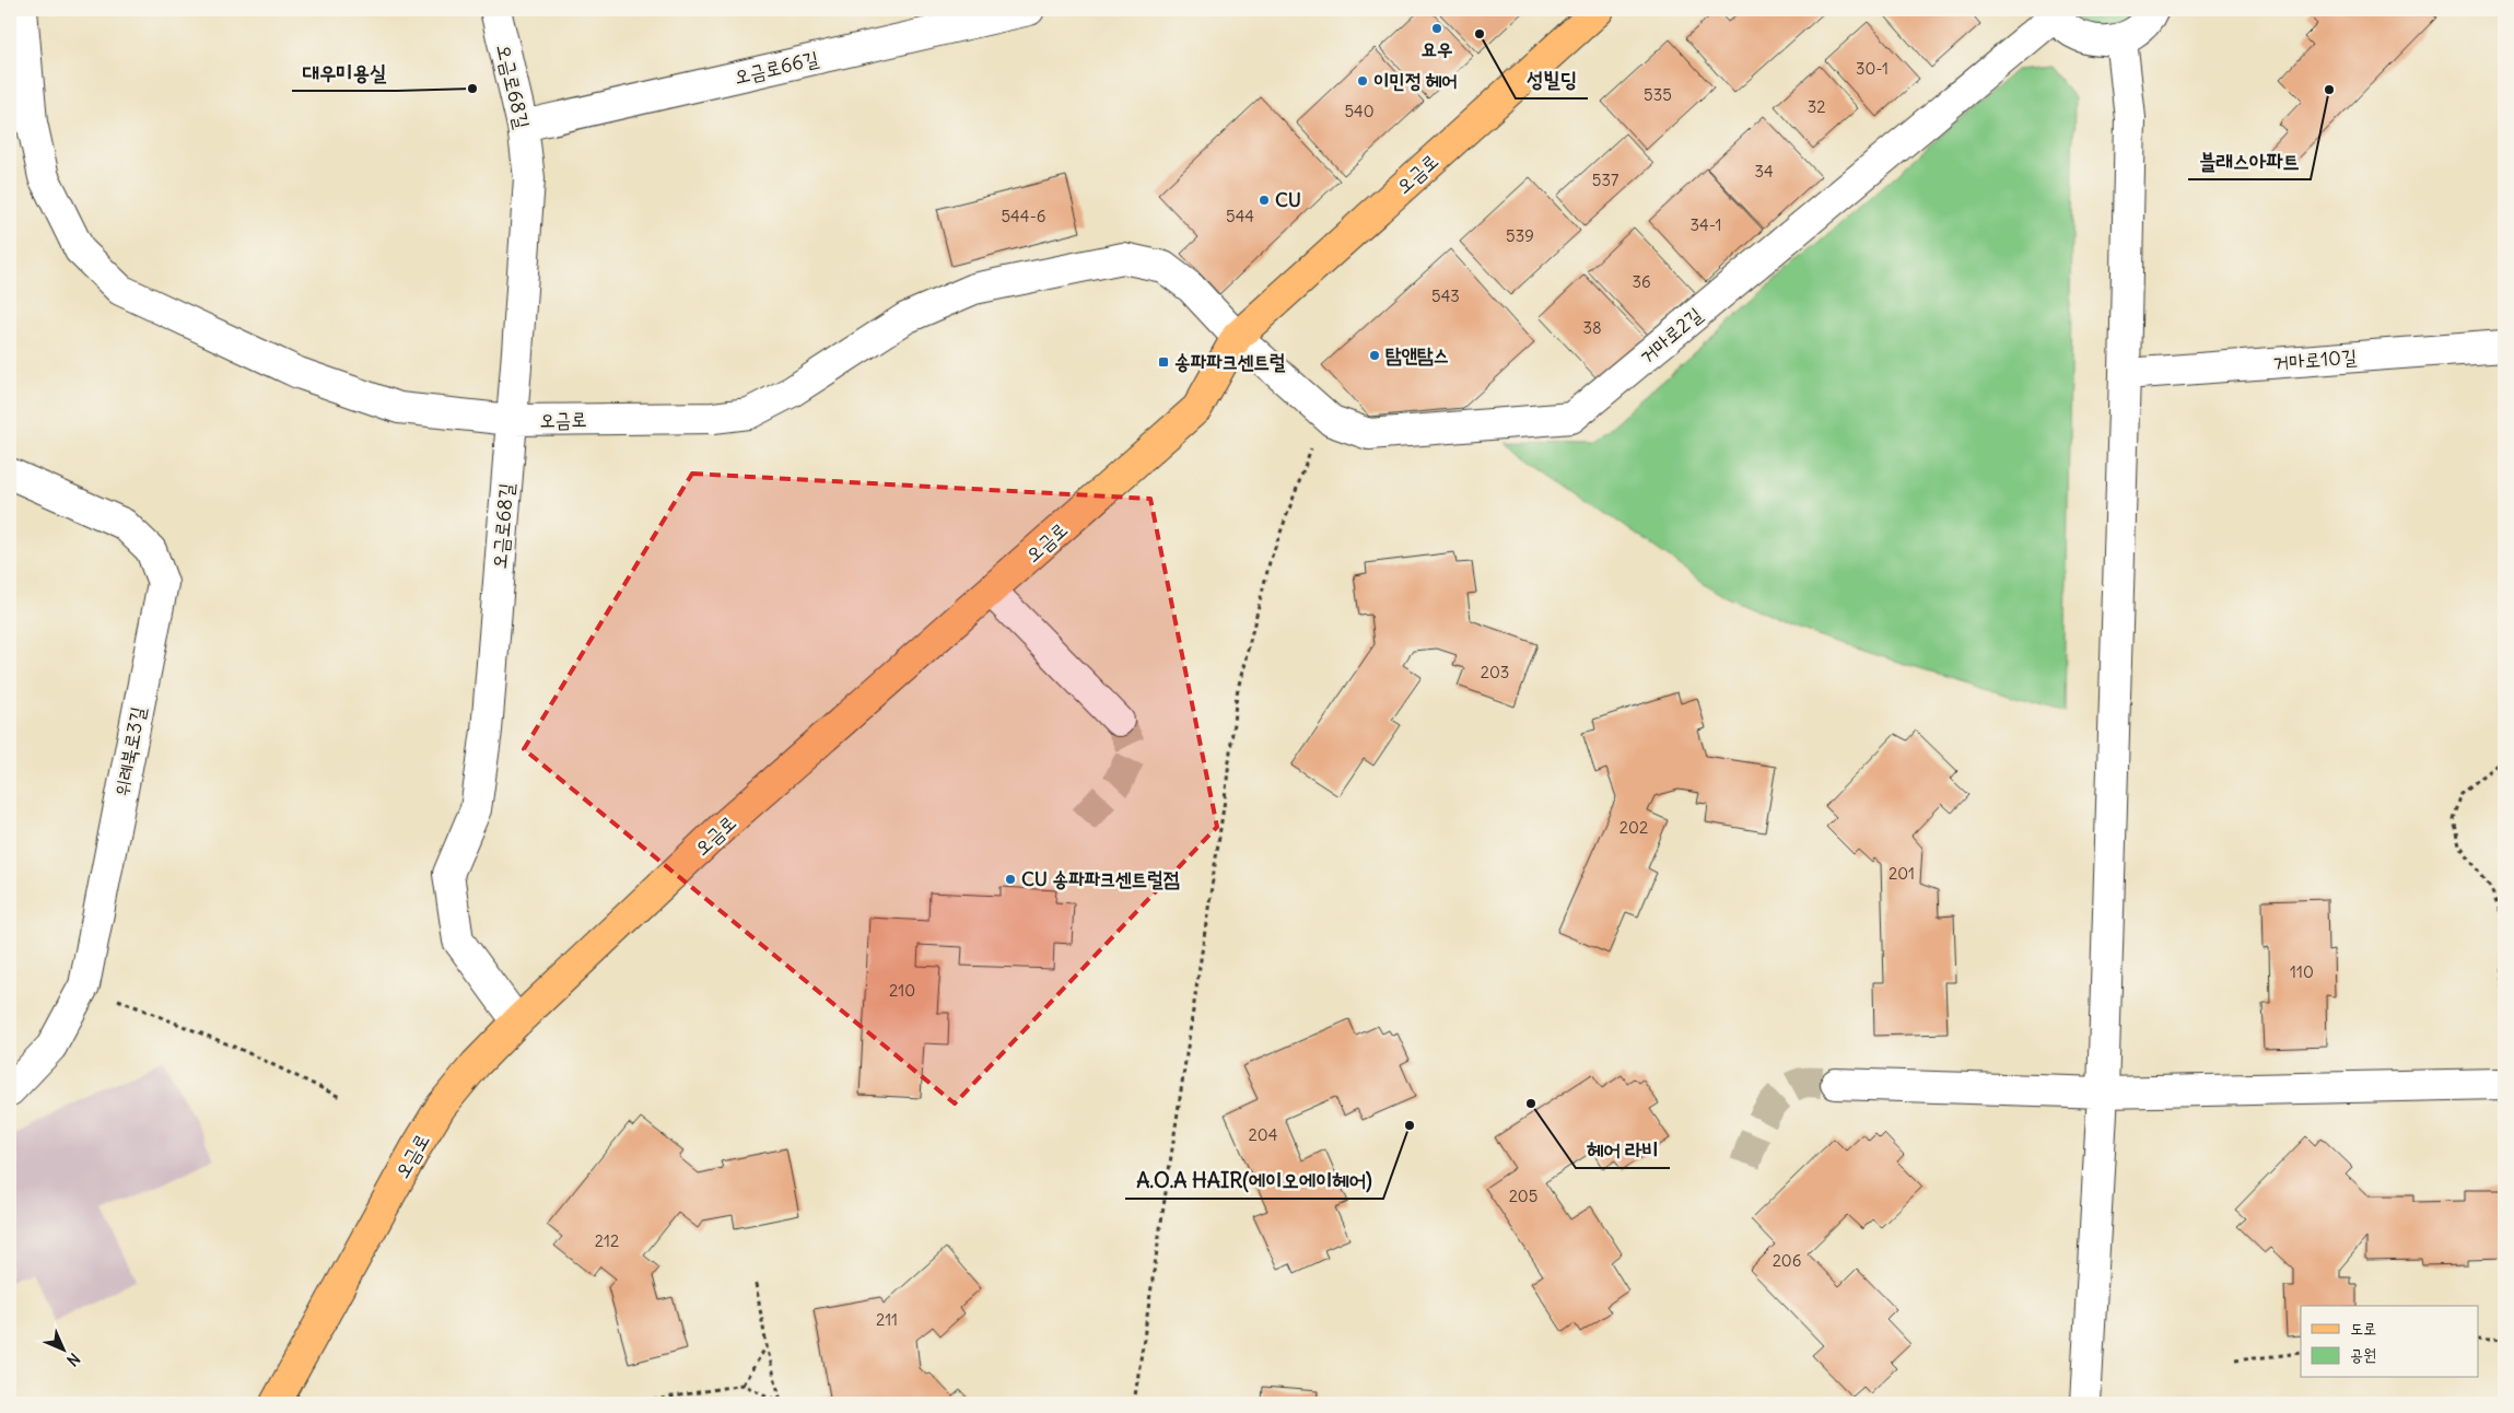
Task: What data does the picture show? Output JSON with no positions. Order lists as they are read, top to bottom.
{
  "streets": {
    "main road": ["오금로"],
    "street": [
      "오금로66길",
      "오금로68길",
      "거마로2길",
      "거마로10길",
      "위례북로3길"
    ]
  },
  "crossings": [
    ["오금로66길", "오금로68길"],
    ["오금로68길", "오금로"],
    ["오금로", "거마로2길"]
  ],
  "places": {
    "other": [
      "요우",
      "성빌딩",
      "이민정 헤어",
      "대우미용실",
      "블래스아파트",
      "CU",
      "탐앤탐스",
      "CU 송파파크센트럴점",
      "헤어 라비",
      "A.O.A HAIR(에이오에이헤어)"
    ],
    "transit": ["송파파크센트럴"]
  },
  "house_numbers": [
    "30-1",
    "535",
    "32",
    "540",
    "34",
    "537",
    "544-6",
    "544",
    "34-1",
    "539",
    "36",
    "543",
    "38",
    "203",
    "202",
    "201",
    "110",
    "210",
    "204",
    "205",
    "212",
    "206",
    "211"
  ],
  "legend": ["도로", "공원"],
  "north": "bottom right"
}
